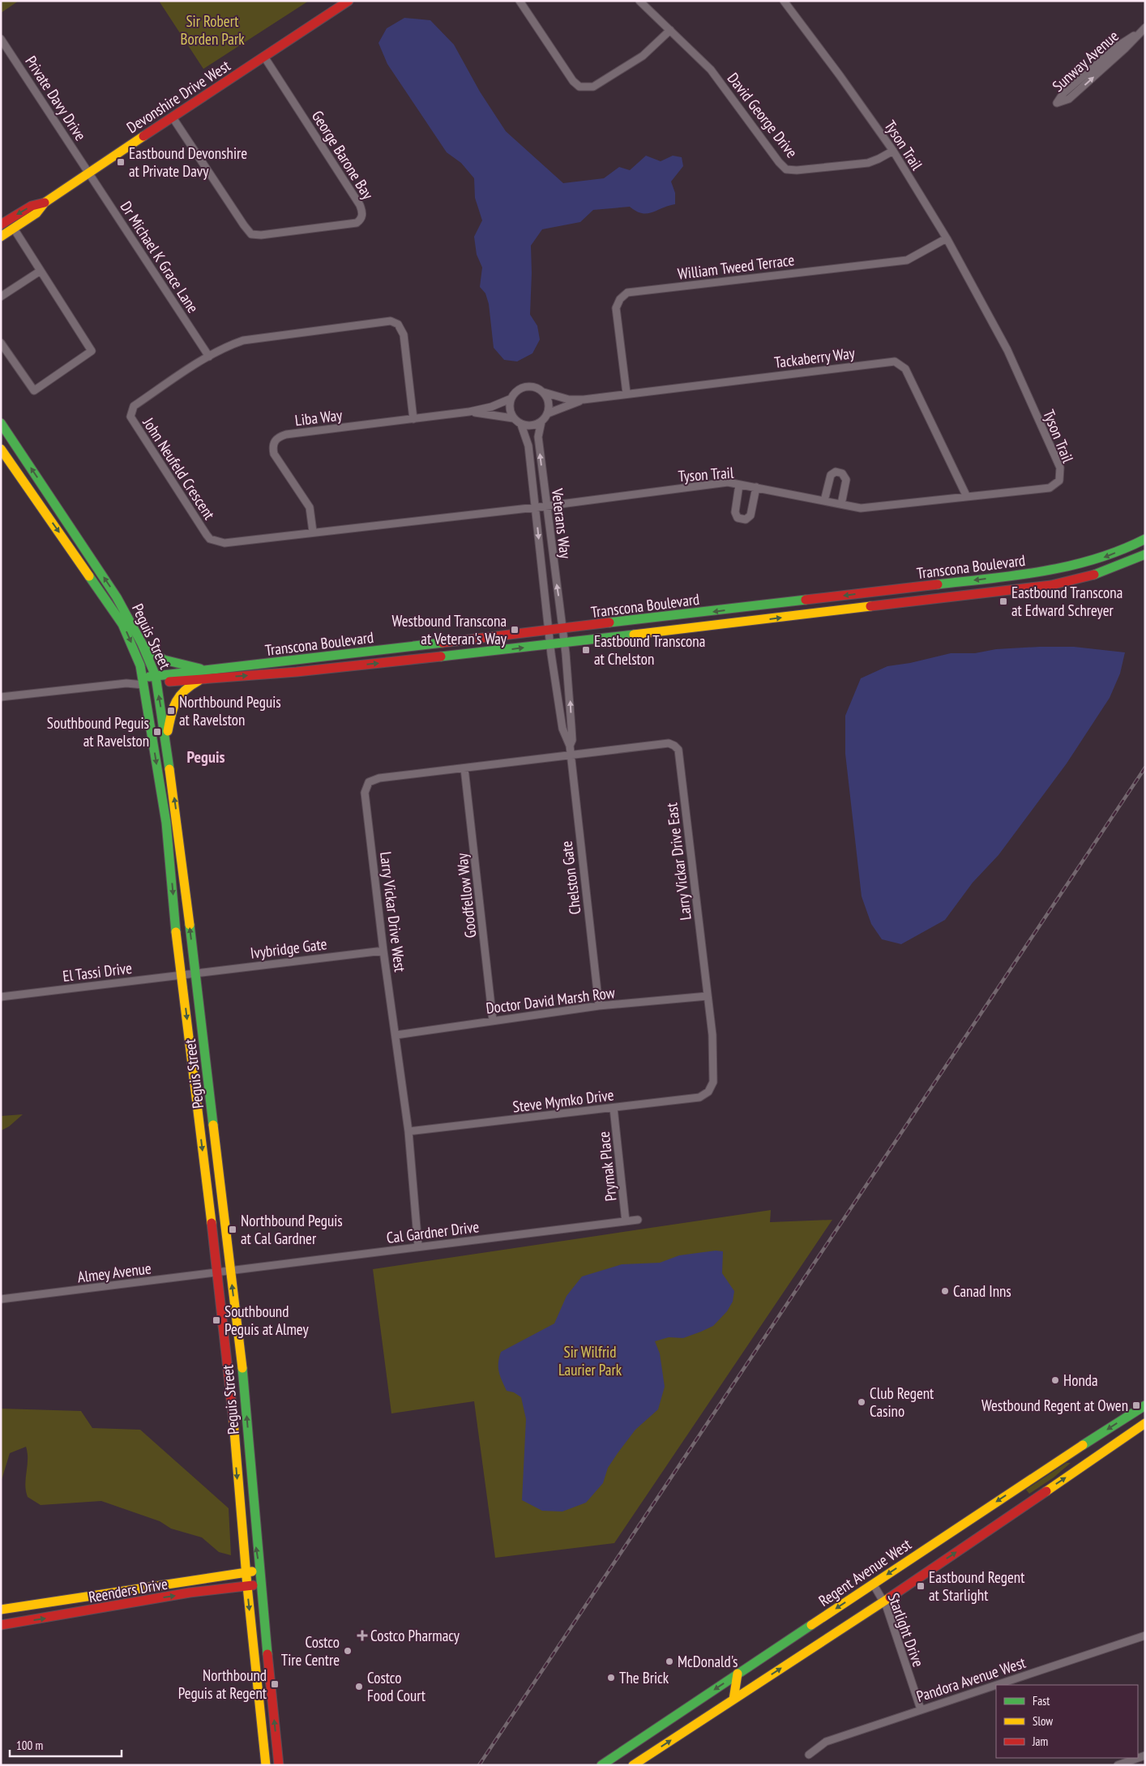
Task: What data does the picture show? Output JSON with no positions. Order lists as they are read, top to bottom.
{
  "streets": {
    "street": [
      "Sunway Avenue",
      "Devonshire Drive West",
      "Private Davy Drive",
      "David George Drive",
      "Tyson Trail",
      "George Barone Bay",
      "Dr Michael K Grace Lane",
      "William Tweed Terrace",
      "Tackaberry Way",
      "Liba Way",
      "John Neufeld Crescent",
      "Veterans Way",
      "Transcona Boulevard",
      "Peguis Street",
      "Larry Vickar Drive East",
      "Chelston Gate",
      "Goodfellow Way",
      "Larry Vickar Drive West",
      "Ivybridge Gate",
      "El Tassi Drive",
      "Doctor David Marsh Row",
      "Steve Mymko Drive",
      "Prymak Place",
      "Cal Gardner Drive",
      "Almey Avenue",
      "Regent Avenue West",
      "Reenders Drive",
      "Starlight Drive",
      "Pandora Avenue West"
    ]
  },
  "crossings": [
    ["Devonshire Drive West", "Private Davy Drive"],
    ["Devonshire Drive West", "George Barone Bay"],
    ["Devonshire Drive West", "Dr Michael K Grace Lane"],
    ["Private Davy Drive", "Dr Michael K Grace Lane"],
    ["David George Drive", "Tyson Trail"],
    ["Tyson Trail", "William Tweed Terrace"],
    ["Tyson Trail", "Tackaberry Way"],
    ["Tyson Trail", "John Neufeld Crescent"],
    ["Tyson Trail", "Veterans Way"],
    ["Dr Michael K Grace Lane", "John Neufeld Crescent"],
    ["William Tweed Terrace", "Tackaberry Way"],
    ["Liba Way", "John Neufeld Crescent"],
    ["Liba Way", "Veterans Way"],
    ["John Neufeld Crescent", "Veterans Way"],
    ["Veterans Way", "Transcona Boulevard"],
    ["Veterans Way", "Chelston Gate"],
    ["Transcona Boulevard", "Peguis Street"],
    ["Transcona Boulevard", "Chelston Gate"],
    ["Peguis Street", "Ivybridge Gate"],
    ["Peguis Street", "El Tassi Drive"],
    ["Peguis Street", "Cal Gardner Drive"],
    ["Peguis Street", "Almey Avenue"],
    ["Peguis Street", "Reenders Drive"],
    ["Larry Vickar Drive East", "Chelston Gate"],
    ["Larry Vickar Drive East", "Larry Vickar Drive West"],
    ["Larry Vickar Drive East", "Doctor David Marsh Row"],
    ["Larry Vickar Drive East", "Steve Mymko Drive"],
    ["Chelston Gate", "Larry Vickar Drive West"],
    ["Chelston Gate", "Doctor David Marsh Row"],
    ["Goodfellow Way", "Larry Vickar Drive West"],
    ["Goodfellow Way", "Doctor David Marsh Row"],
    ["Larry Vickar Drive West", "Ivybridge Gate"],
    ["Larry Vickar Drive West", "Doctor David Marsh Row"],
    ["Larry Vickar Drive West", "Steve Mymko Drive"],
    ["Larry Vickar Drive West", "Cal Gardner Drive"],
    ["Ivybridge Gate", "El Tassi Drive"],
    ["Steve Mymko Drive", "Prymak Place"],
    ["Prymak Place", "Cal Gardner Drive"],
    ["Cal Gardner Drive", "Almey Avenue"],
    ["Regent Avenue West", "Starlight Drive"],
    ["Starlight Drive", "Pandora Avenue West"]
  ],
  "districts": ["Peguis"],
  "parks": ["Sir Robert Borden Park", "Sir Wilfrid Laurier Park"],
  "places": {
    "transit": [
      "Eastbound Devonshire at Private Davy",
      "Eastbound Transcona at Edward Schreyer",
      "Westbound Transcona at Veteran's Way",
      "Eastbound Transcona at Chelston",
      "Northbound Peguis at Ravelston",
      "Southbound Peguis at Ravelston",
      "Northbound Peguis at Cal Gardner",
      "Southbound Peguis at Almey",
      "Westbound Regent at Owen",
      "Eastbound Regent at Starlight",
      "Northbound Peguis at Regent"
    ],
    "other": [
      "Canad Inns",
      "Honda",
      "Club Regent Casino",
      "Costco Tire Centre",
      "McDonald's",
      "The Brick",
      "Costco Food Court"
    ],
    "health": ["Costco Pharmacy"]
  },
  "legend": ["Fast", "Slow", "Jam"],
  "scale_bar": "100 m"
}
